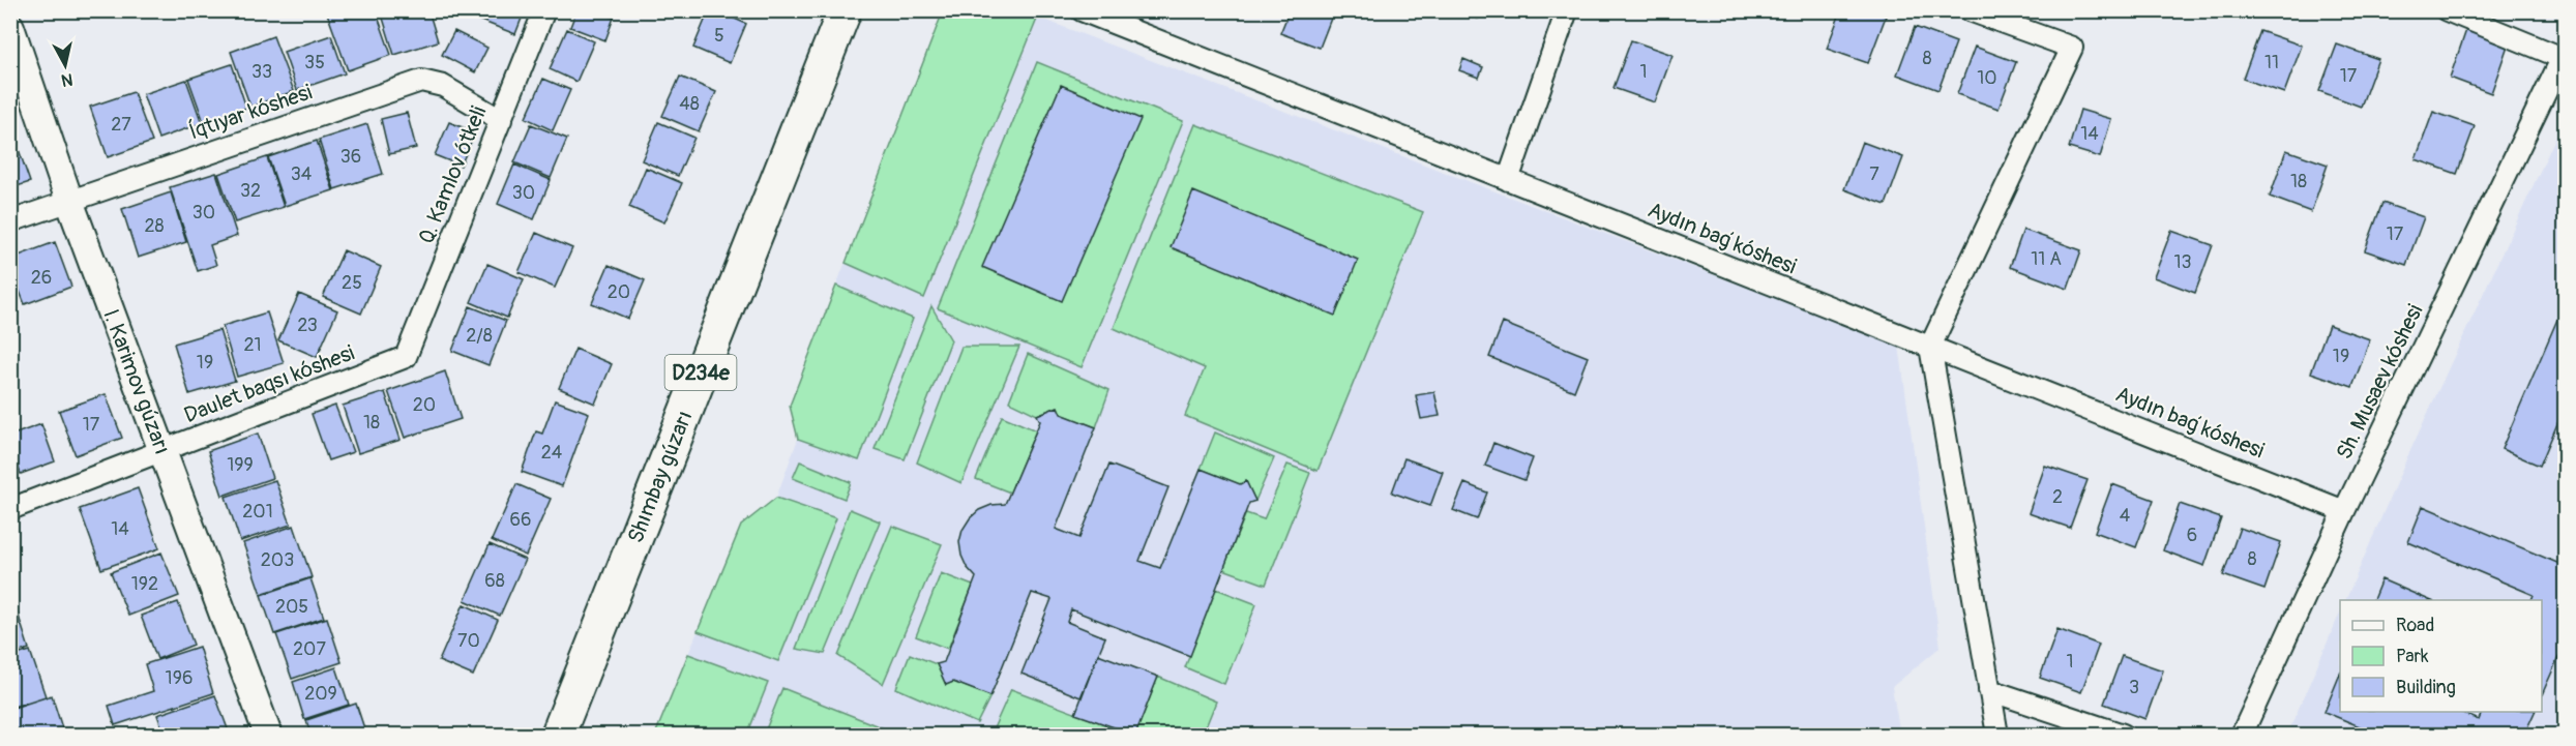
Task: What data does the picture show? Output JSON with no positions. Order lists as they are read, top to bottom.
{
  "streets": {
    "main road": ["D234e", "Shımbay gúzarı"],
    "street": [
      "Íqtıyar kóshesi",
      "Q. Kamlov ótkeli",
      "Aydın baǵ kóshesi",
      "I. Karimov gúzarı",
      "Sh. Musaev kóshesi",
      "Daulet baqsı kóshesi"
    ]
  },
  "crossings": [
    ["Íqtıyar kóshesi", "Q. Kamlov ótkeli"],
    ["Íqtıyar kóshesi", "I. Karimov gúzarı"],
    ["Q. Kamlov ótkeli", "Daulet baqsı kóshesi"],
    ["Aydın baǵ kóshesi", "Sh. Musaev kóshesi"],
    ["I. Karimov gúzarı", "Daulet baqsı kóshesi"]
  ],
  "house_numbers": [
    "5",
    "8",
    "35",
    "11",
    "33",
    "1",
    "17",
    "10",
    "48",
    "27",
    "14",
    "36",
    "34",
    "7",
    "18",
    "32",
    "30",
    "30",
    "28",
    "17",
    "11 А",
    "13",
    "26",
    "25",
    "20",
    "23",
    "2/8",
    "21",
    "19",
    "19",
    "20",
    "18",
    "17",
    "24",
    "199",
    "2",
    "201",
    "4",
    "66",
    "14",
    "6",
    "8",
    "203",
    "68",
    "192",
    "205",
    "70",
    "207",
    "1",
    "196",
    "3",
    "209"
  ],
  "legend": ["Road", "Park", "Building"],
  "north": "bottom"
}
